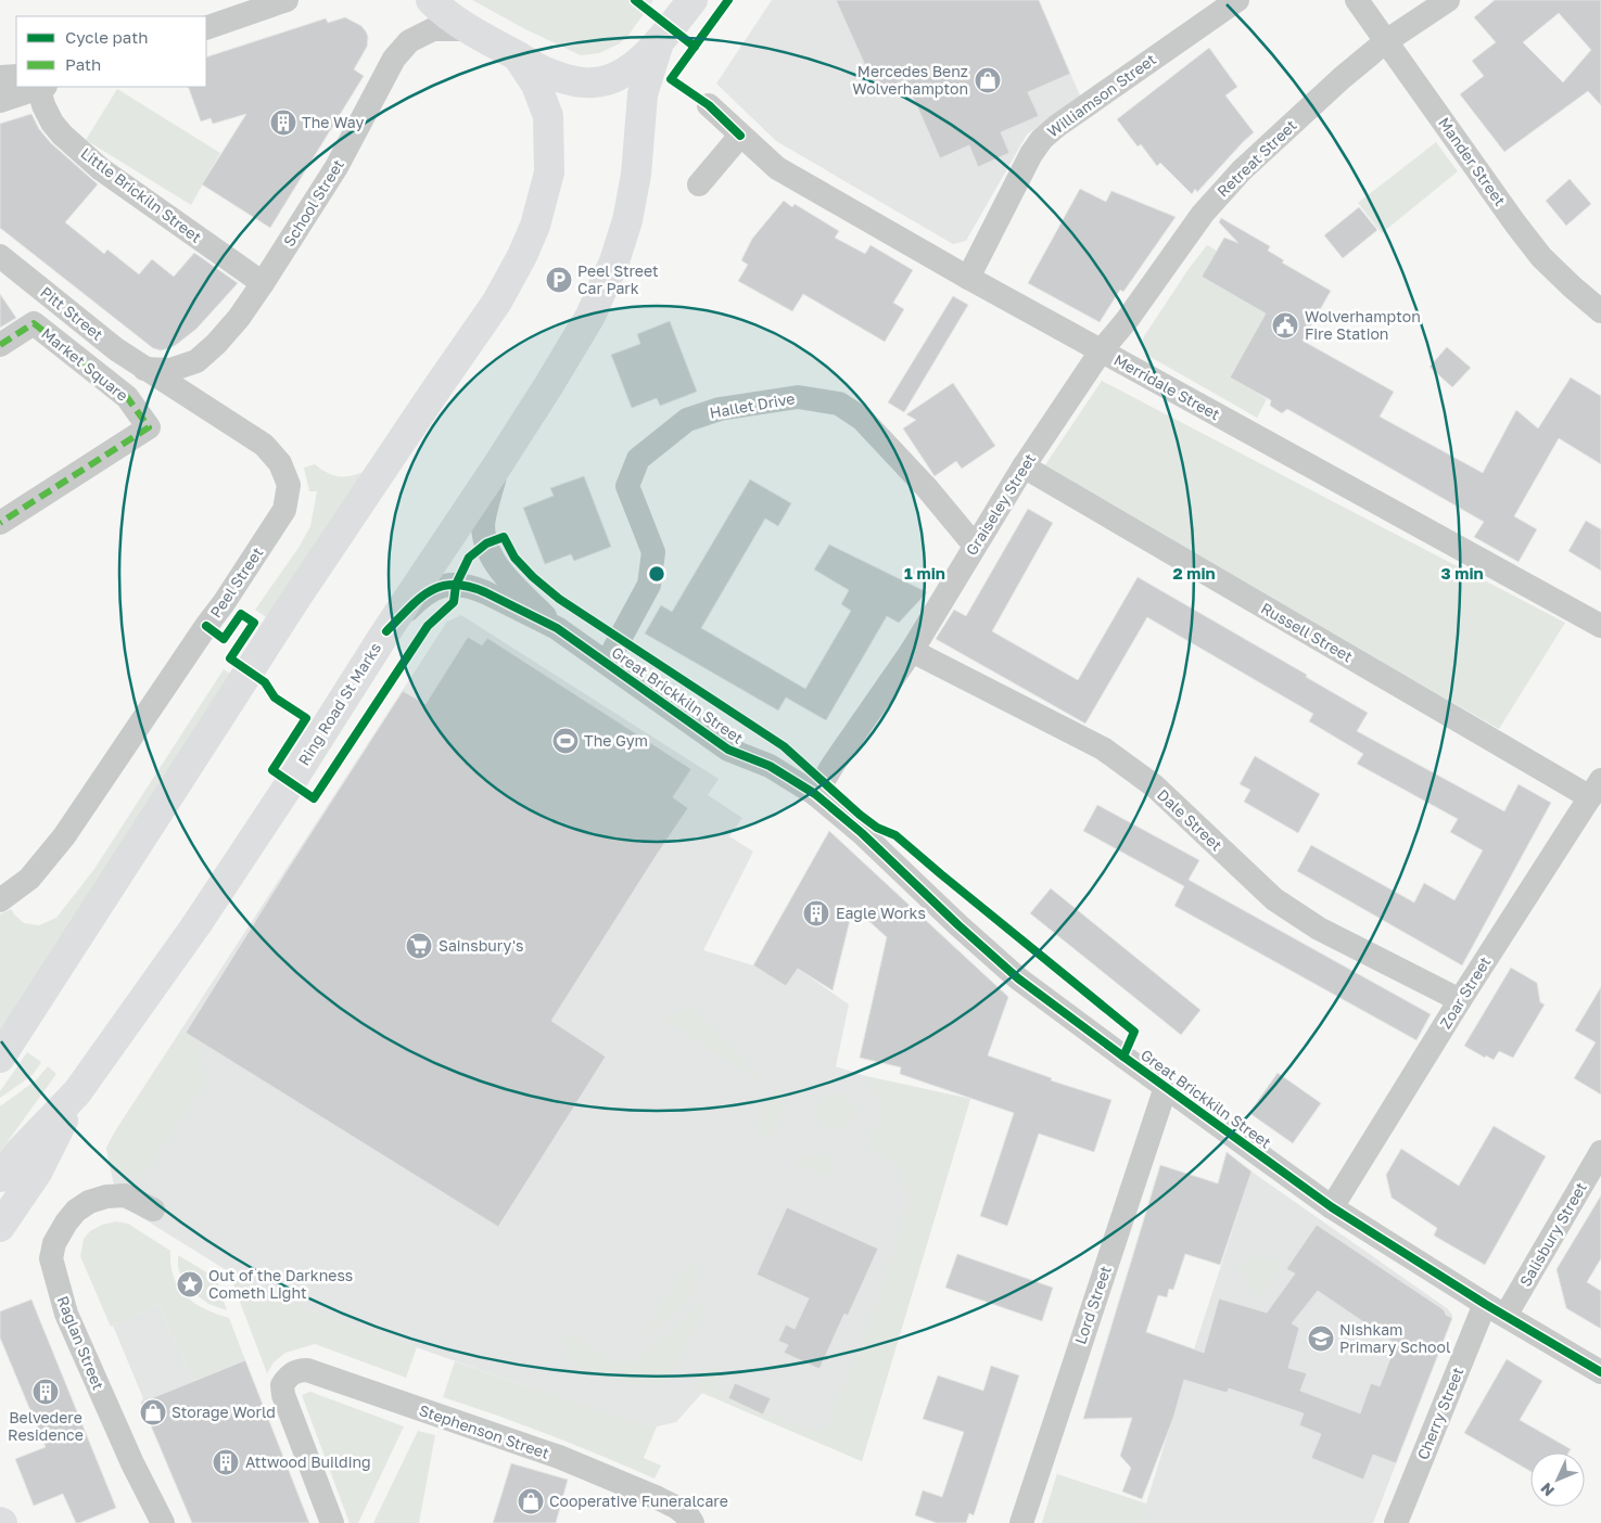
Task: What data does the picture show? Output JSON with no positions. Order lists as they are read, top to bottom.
{
  "streets": {
    "highway": ["Ring Road St Marks"],
    "street": [
      "Williamson Street",
      "Retreat Street",
      "Mander Street",
      "Little Brickiln Street",
      "School Street",
      "Pitt Street",
      "Market Square",
      "Merridale Street",
      "Hallet Drive",
      "Graiseley Street",
      "Peel Street",
      "Russell Street",
      "Great Brickkiln Street",
      "Dale Street",
      "Zoar Street",
      "Salisbury Street",
      "Lord Street",
      "Raglan Street",
      "Cherry Street",
      "Stephenson Street"
    ]
  },
  "crossings": [
    ["Williamson Street", "Merridale Street"],
    ["Retreat Street", "Mander Street"],
    ["Retreat Street", "Merridale Street"],
    ["Retreat Street", "Graiseley Street"],
    ["Little Brickiln Street", "School Street"],
    ["School Street", "Pitt Street"],
    ["School Street", "Peel Street"],
    ["Pitt Street", "Peel Street"],
    ["Merridale Street", "Graiseley Street"],
    ["Hallet Drive", "Graiseley Street"],
    ["Hallet Drive", "Great Brickkiln Street"],
    ["Graiseley Street", "Russell Street"],
    ["Graiseley Street", "Great Brickkiln Street"],
    ["Graiseley Street", "Dale Street"],
    ["Russell Street", "Zoar Street"],
    ["Great Brickkiln Street", "Ring Road St Marks"],
    ["Great Brickkiln Street", "Zoar Street"],
    ["Great Brickkiln Street", "Salisbury Street"],
    ["Great Brickkiln Street", "Lord Street"],
    ["Great Brickkiln Street", "Cherry Street"],
    ["Dale Street", "Zoar Street"],
    ["Salisbury Street", "Cherry Street"]
  ],
  "places": {
    "shop": ["Mercedes Benz Wolverhampton", "Storage World", "Cooperative Funeralcare"],
    "building": [
      "The Way",
      "Eagle Works",
      "Belvedere Residence",
      "Attwood Building"
    ],
    "parking": ["Peel Street Car Park"],
    "public building": ["Wolverhampton Fire Station"],
    "sports": ["The Gym"],
    "supermarket": ["Sainsbury's"],
    "place": ["Out of the Darkness Cometh Light"],
    "school or university": ["Nishkam Primary School"]
  },
  "legend": ["Cycle path", "Path"],
  "north": "bottom left",
  "rings": ["1 min", "2 min", "3 min"]
}
